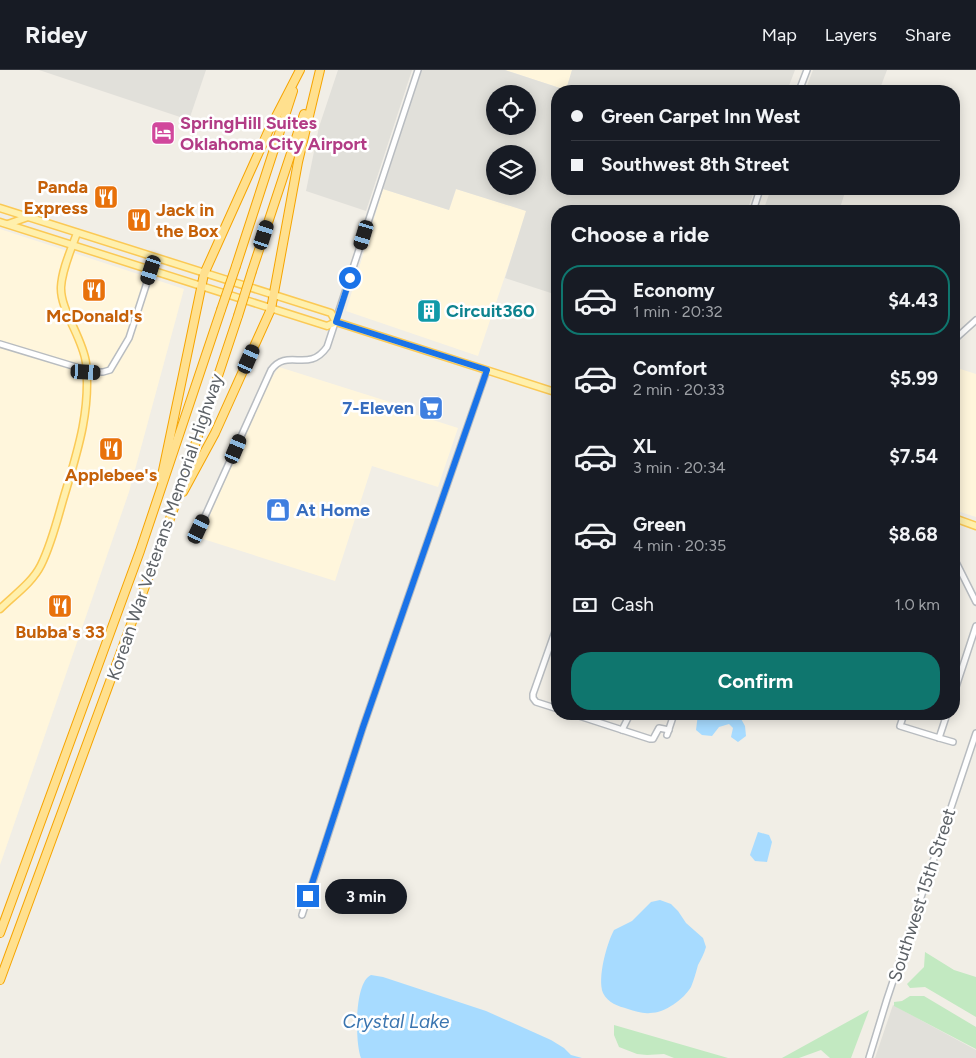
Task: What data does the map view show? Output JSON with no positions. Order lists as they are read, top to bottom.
{
  "streets": {
    "highway": ["Korean War Veterans Memorial Highway"],
    "street": ["Southwest 15th Street"]
  },
  "water": ["Crystal Lake"],
  "places": {
    "hotel": ["SpringHill Suites Oklahoma City Airport"],
    "restaurant": [
      "Panda Express",
      "Jack in the Box",
      "McDonald's",
      "Applebee's",
      "Bubba's 33"
    ],
    "building": ["Circuit360"],
    "supermarket": ["7-Eleven"],
    "shop": ["At Home"]
  },
  "page": {
    "header": "Ridey",
    "nav": ["Map", "Layers", "Share"],
    "banner": ["Green Carpet Inn West", "Southwest 8th Street"],
    "heading": "Choose a ride",
    "list": [
      {
        "name": "Economy",
        "note": "1 min · 20:32",
        "value": "$4.43"
      },
      {
        "name": "Comfort",
        "note": "2 min · 20:33",
        "value": "$5.99"
      },
      {
        "name": "XL",
        "note": "3 min · 20:34",
        "value": "$7.54"
      },
      {
        "name": "Green",
        "note": "4 min · 20:35",
        "value": "$8.68"
      }
    ],
    "pay": ["Cash", "1.0 km"],
    "buttons": "Confirm",
    "bubble": "3 min"
  }
}
